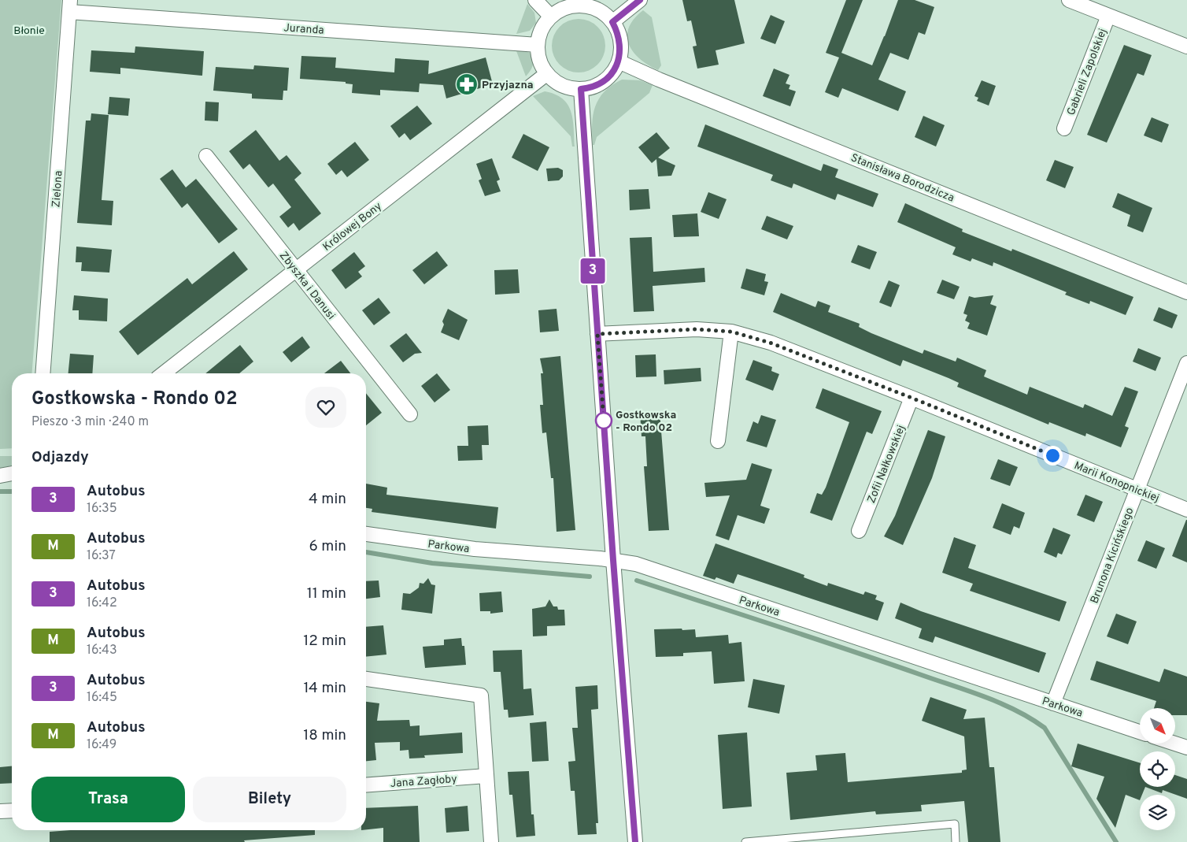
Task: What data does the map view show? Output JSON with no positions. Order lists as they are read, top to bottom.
{
  "streets": {
    "street": [
      "Juranda",
      "Gabrieli Zapolskiej",
      "Stanisława Borodzicza",
      "Zielona",
      "Królowej Bony",
      "Zbyszka i Danusi",
      "Zofii Nałkowskiej",
      "Marii Konopnickiej",
      "Parkowa",
      "Brunona Kicińskiego",
      "Jana Zagłoby"
    ]
  },
  "crossings": [
    ["Juranda", "Stanisława Borodzicza"],
    ["Juranda", "Zielona"],
    ["Juranda", "Królowej Bony"],
    ["Stanisława Borodzicza", "Królowej Bony"],
    ["Królowej Bony", "Zbyszka i Danusi"],
    ["Zofii Nałkowskiej", "Marii Konopnickiej"],
    ["Marii Konopnickiej", "Brunona Kicińskiego"],
    ["Parkowa", "Brunona Kicińskiego"]
  ],
  "parks": ["Błonie"],
  "places": {
    "pharmacy": ["Przyjazna"],
    "other": ["Gostkowska - Rondo 02"]
  },
  "lines": ["bus line 3"],
  "north": "bottom right",
  "page": {
    "on_map": "3",
    "heading": [
      ["Gostkowska - Rondo 02", "Pieszo · 3 min · 240 m"],
      "Odjazdy"
    ],
    "list": [
      {
        "mark": "3",
        "name": "Autobus",
        "note": "16:35",
        "value": "4 min"
      },
      {
        "mark": "M",
        "name": "Autobus",
        "note": "16:37",
        "value": "6 min"
      },
      {
        "mark": "3",
        "name": "Autobus",
        "note": "16:42",
        "value": "11 min"
      },
      {
        "mark": "M",
        "name": "Autobus",
        "note": "16:43",
        "value": "12 min"
      },
      {
        "mark": "3",
        "name": "Autobus",
        "note": "16:45",
        "value": "14 min"
      },
      {
        "mark": "M",
        "name": "Autobus",
        "note": "16:49",
        "value": "18 min"
      }
    ],
    "buttons": ["Trasa", "Bilety"]
  }
}
